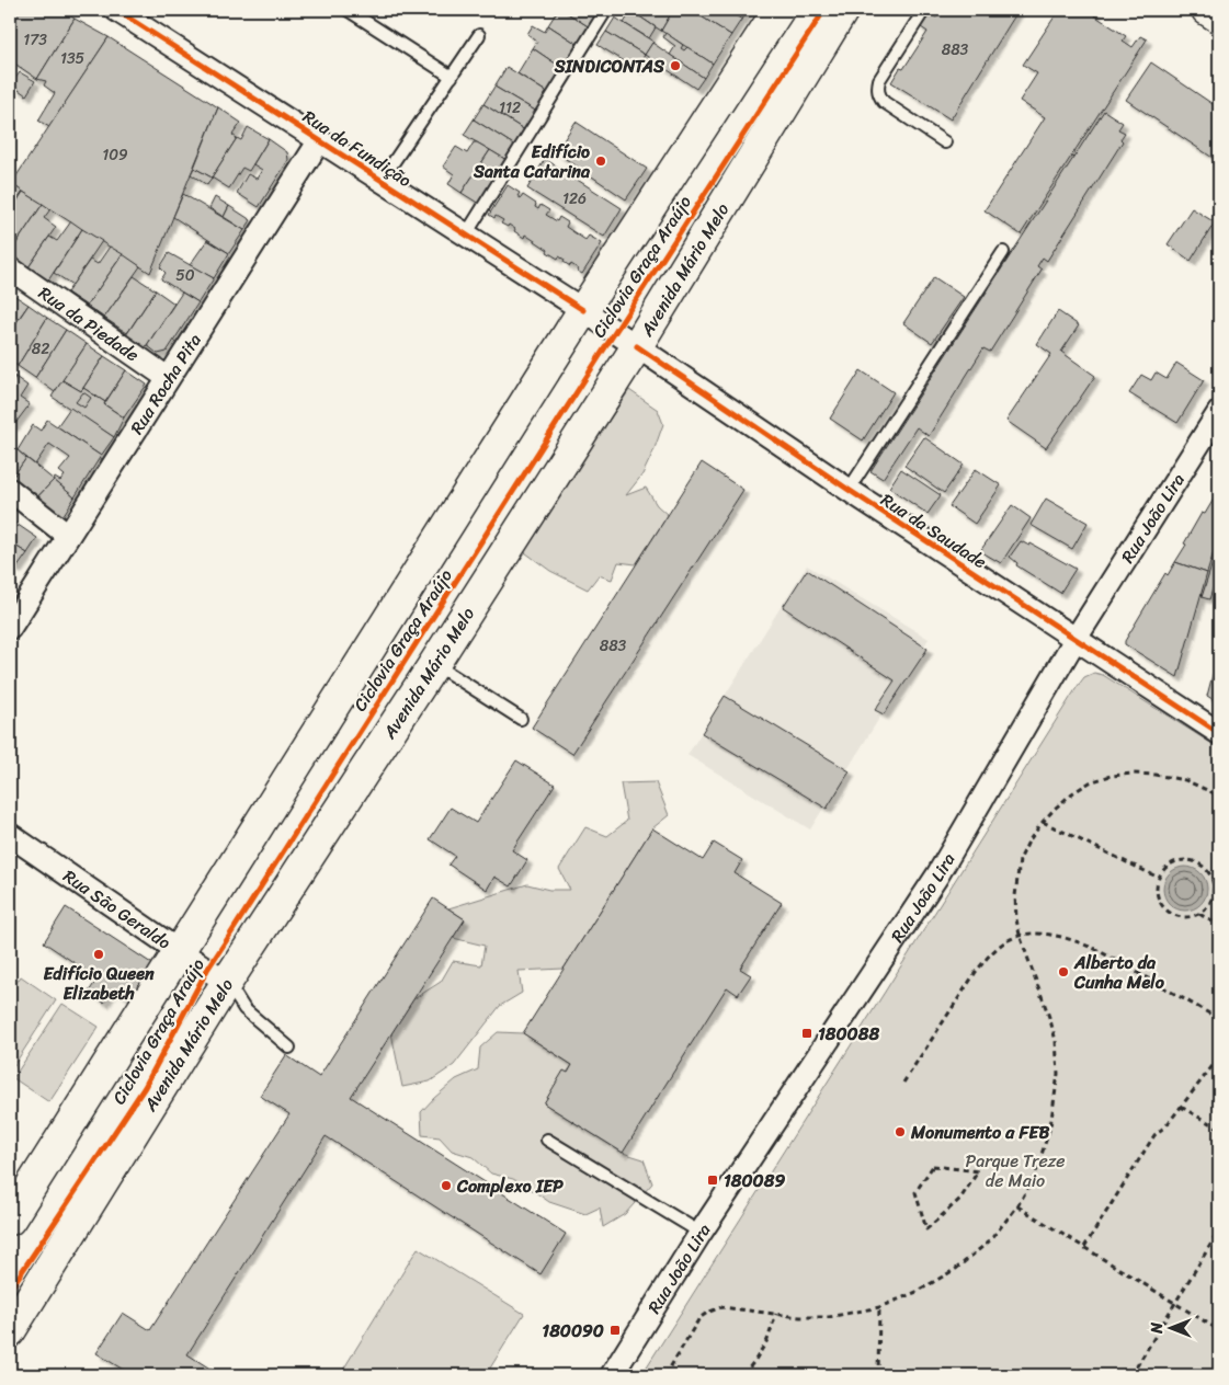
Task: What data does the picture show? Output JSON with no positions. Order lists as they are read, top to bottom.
{
  "streets": {
    "main road": ["Avenida Mário Melo"],
    "street": [
      "Rua da Fundição",
      "Rua da Piedade",
      "Rua Rocha Pita",
      "Rua João Lira",
      "Rua da Saudade",
      "Rua São Geraldo"
    ],
    "cycle path": ["Ciclovia Graça Araújo"]
  },
  "crossings": [
    ["Rua da Fundição", "Avenida Mário Melo"],
    ["Rua da Fundição", "Rua Rocha Pita"],
    ["Rua da Fundição", "Rua da Saudade"],
    ["Avenida Mário Melo", "Rua da Saudade"],
    ["Avenida Mário Melo", "Rua São Geraldo"],
    ["Rua da Piedade", "Rua Rocha Pita"],
    ["Rua João Lira", "Rua da Saudade"]
  ],
  "parks": ["Parque Treze de Maio"],
  "places": {
    "other": [
      "SINDICONTAS",
      "Edifício Santa Catarina",
      "Edifício Queen Elizabeth",
      "Alberto da Cunha Melo",
      "Monumento a FEB",
      "Complexo IEP"
    ],
    "transit": ["180088", "180089", "180090"]
  },
  "house_numbers": [
    "173",
    "883",
    "135",
    "112",
    "109",
    "126",
    "50",
    "82",
    "883"
  ],
  "north": "left"
}
